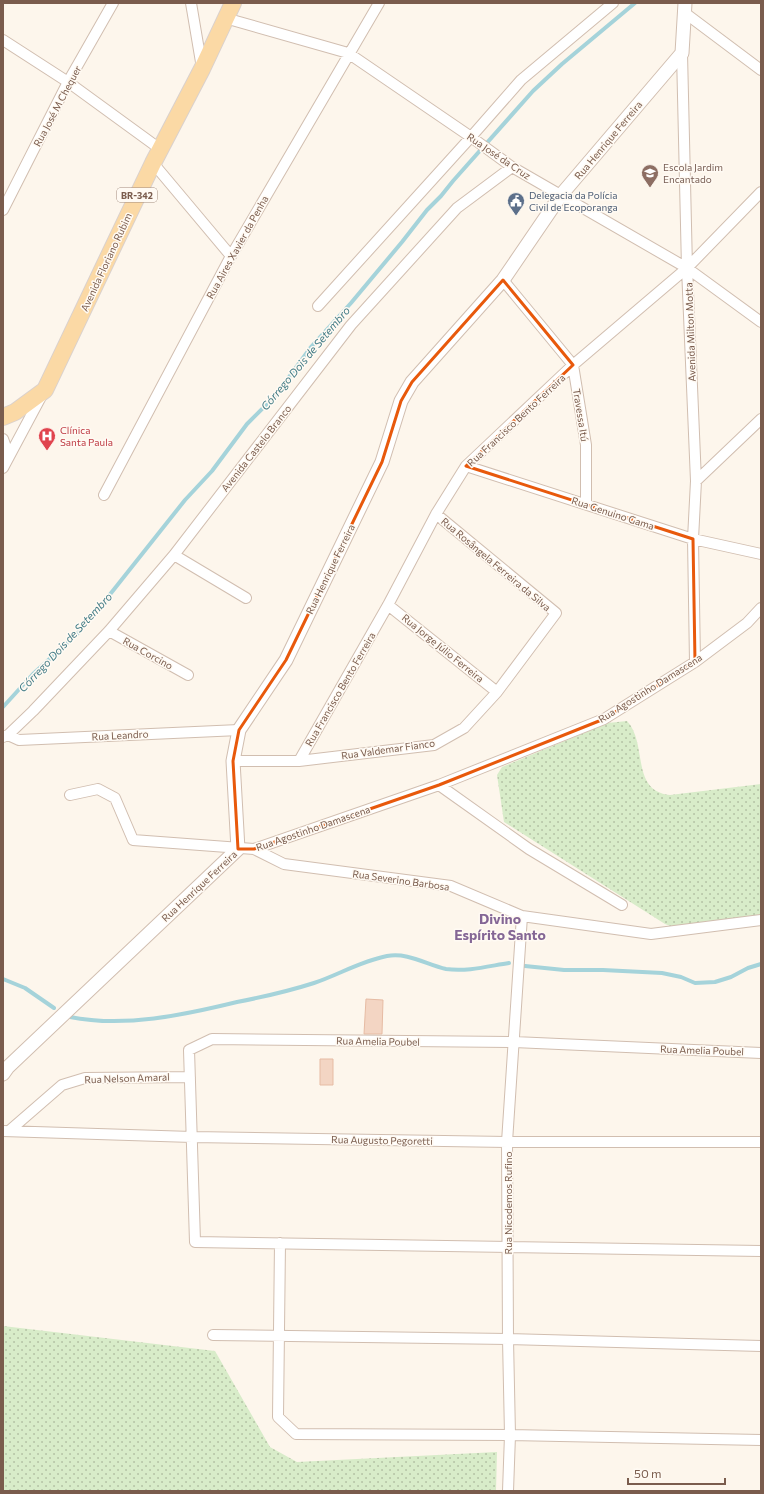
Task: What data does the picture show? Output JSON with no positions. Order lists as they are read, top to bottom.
{
  "streets": {
    "main road": ["BR-342", "Avenida Floriano Rubim"],
    "street": [
      "Rua José M Chequer",
      "Rua Henrique Ferreira",
      "Rua José da Cruz",
      "Rua Aires Xavier da Penha",
      "Avenida Milton Motta",
      "Travessa Itú",
      "Rua Francisco Bento Ferreira",
      "Avenida Castelo Branco",
      "Rua Genuino Gama",
      "Rua Rosângela Ferreira da Silva",
      "Rua Jorge Júlio Ferreira",
      "Rua Corcino",
      "Rua Agostinho Damascena",
      "Rua Leandro",
      "Rua Valdemar Fianco",
      "Rua Severino Barbosa",
      "Rua Amelia Poubel",
      "Rua Nelson Amaral",
      "Rua Augusto Pegoretti",
      "Rua Nicodemos Rufino"
    ]
  },
  "crossings": [
    ["Rua Henrique Ferreira", "Rua José da Cruz"],
    ["Rua Henrique Ferreira", "Avenida Milton Motta"],
    ["Rua Henrique Ferreira", "Rua Agostinho Damascena"],
    ["Rua Henrique Ferreira", "Rua Leandro"],
    ["Rua Henrique Ferreira", "Rua Valdemar Fianco"],
    ["Rua José da Cruz", "Rua Aires Xavier da Penha"],
    ["Rua José da Cruz", "Avenida Floriano Rubim"],
    ["Rua José da Cruz", "Avenida Milton Motta"],
    ["Rua José da Cruz", "Rua Francisco Bento Ferreira"],
    ["Rua José da Cruz", "Avenida Castelo Branco"],
    ["BR-342", "Avenida Floriano Rubim"],
    ["Avenida Milton Motta", "Rua Francisco Bento Ferreira"],
    ["Avenida Milton Motta", "Rua Genuino Gama"],
    ["Avenida Milton Motta", "Rua Agostinho Damascena"],
    ["Travessa Itú", "Rua Francisco Bento Ferreira"],
    ["Travessa Itú", "Rua Genuino Gama"],
    ["Rua Francisco Bento Ferreira", "Rua Genuino Gama"],
    ["Rua Francisco Bento Ferreira", "Rua Rosângela Ferreira da Silva"],
    ["Rua Francisco Bento Ferreira", "Rua Jorge Júlio Ferreira"],
    ["Rua Francisco Bento Ferreira", "Rua Valdemar Fianco"],
    ["Avenida Castelo Branco", "Rua Corcino"],
    ["Avenida Castelo Branco", "Rua Leandro"],
    ["Rua Rosângela Ferreira da Silva", "Rua Valdemar Fianco"],
    ["Rua Jorge Júlio Ferreira", "Rua Valdemar Fianco"],
    ["Rua Agostinho Damascena", "Rua Severino Barbosa"],
    ["Rua Severino Barbosa", "Rua Nicodemos Rufino"],
    ["Rua Amelia Poubel", "Rua Nelson Amaral"],
    ["Rua Amelia Poubel", "Rua Augusto Pegoretti"],
    ["Rua Amelia Poubel", "Rua Nicodemos Rufino"],
    ["Rua Nelson Amaral", "Rua Augusto Pegoretti"],
    ["Rua Augusto Pegoretti", "Rua Nicodemos Rufino"]
  ],
  "districts": ["Divino Espírito Santo"],
  "water": ["Córrego Dois de Setembro"],
  "places": {
    "school or university": ["Escola Jardim Encantado"],
    "public building": ["Delegacia da Polícia Civil de Ecoporanga"],
    "hospital": ["Clínica Santa Paula"]
  },
  "scale_bar": "50 m"
}
